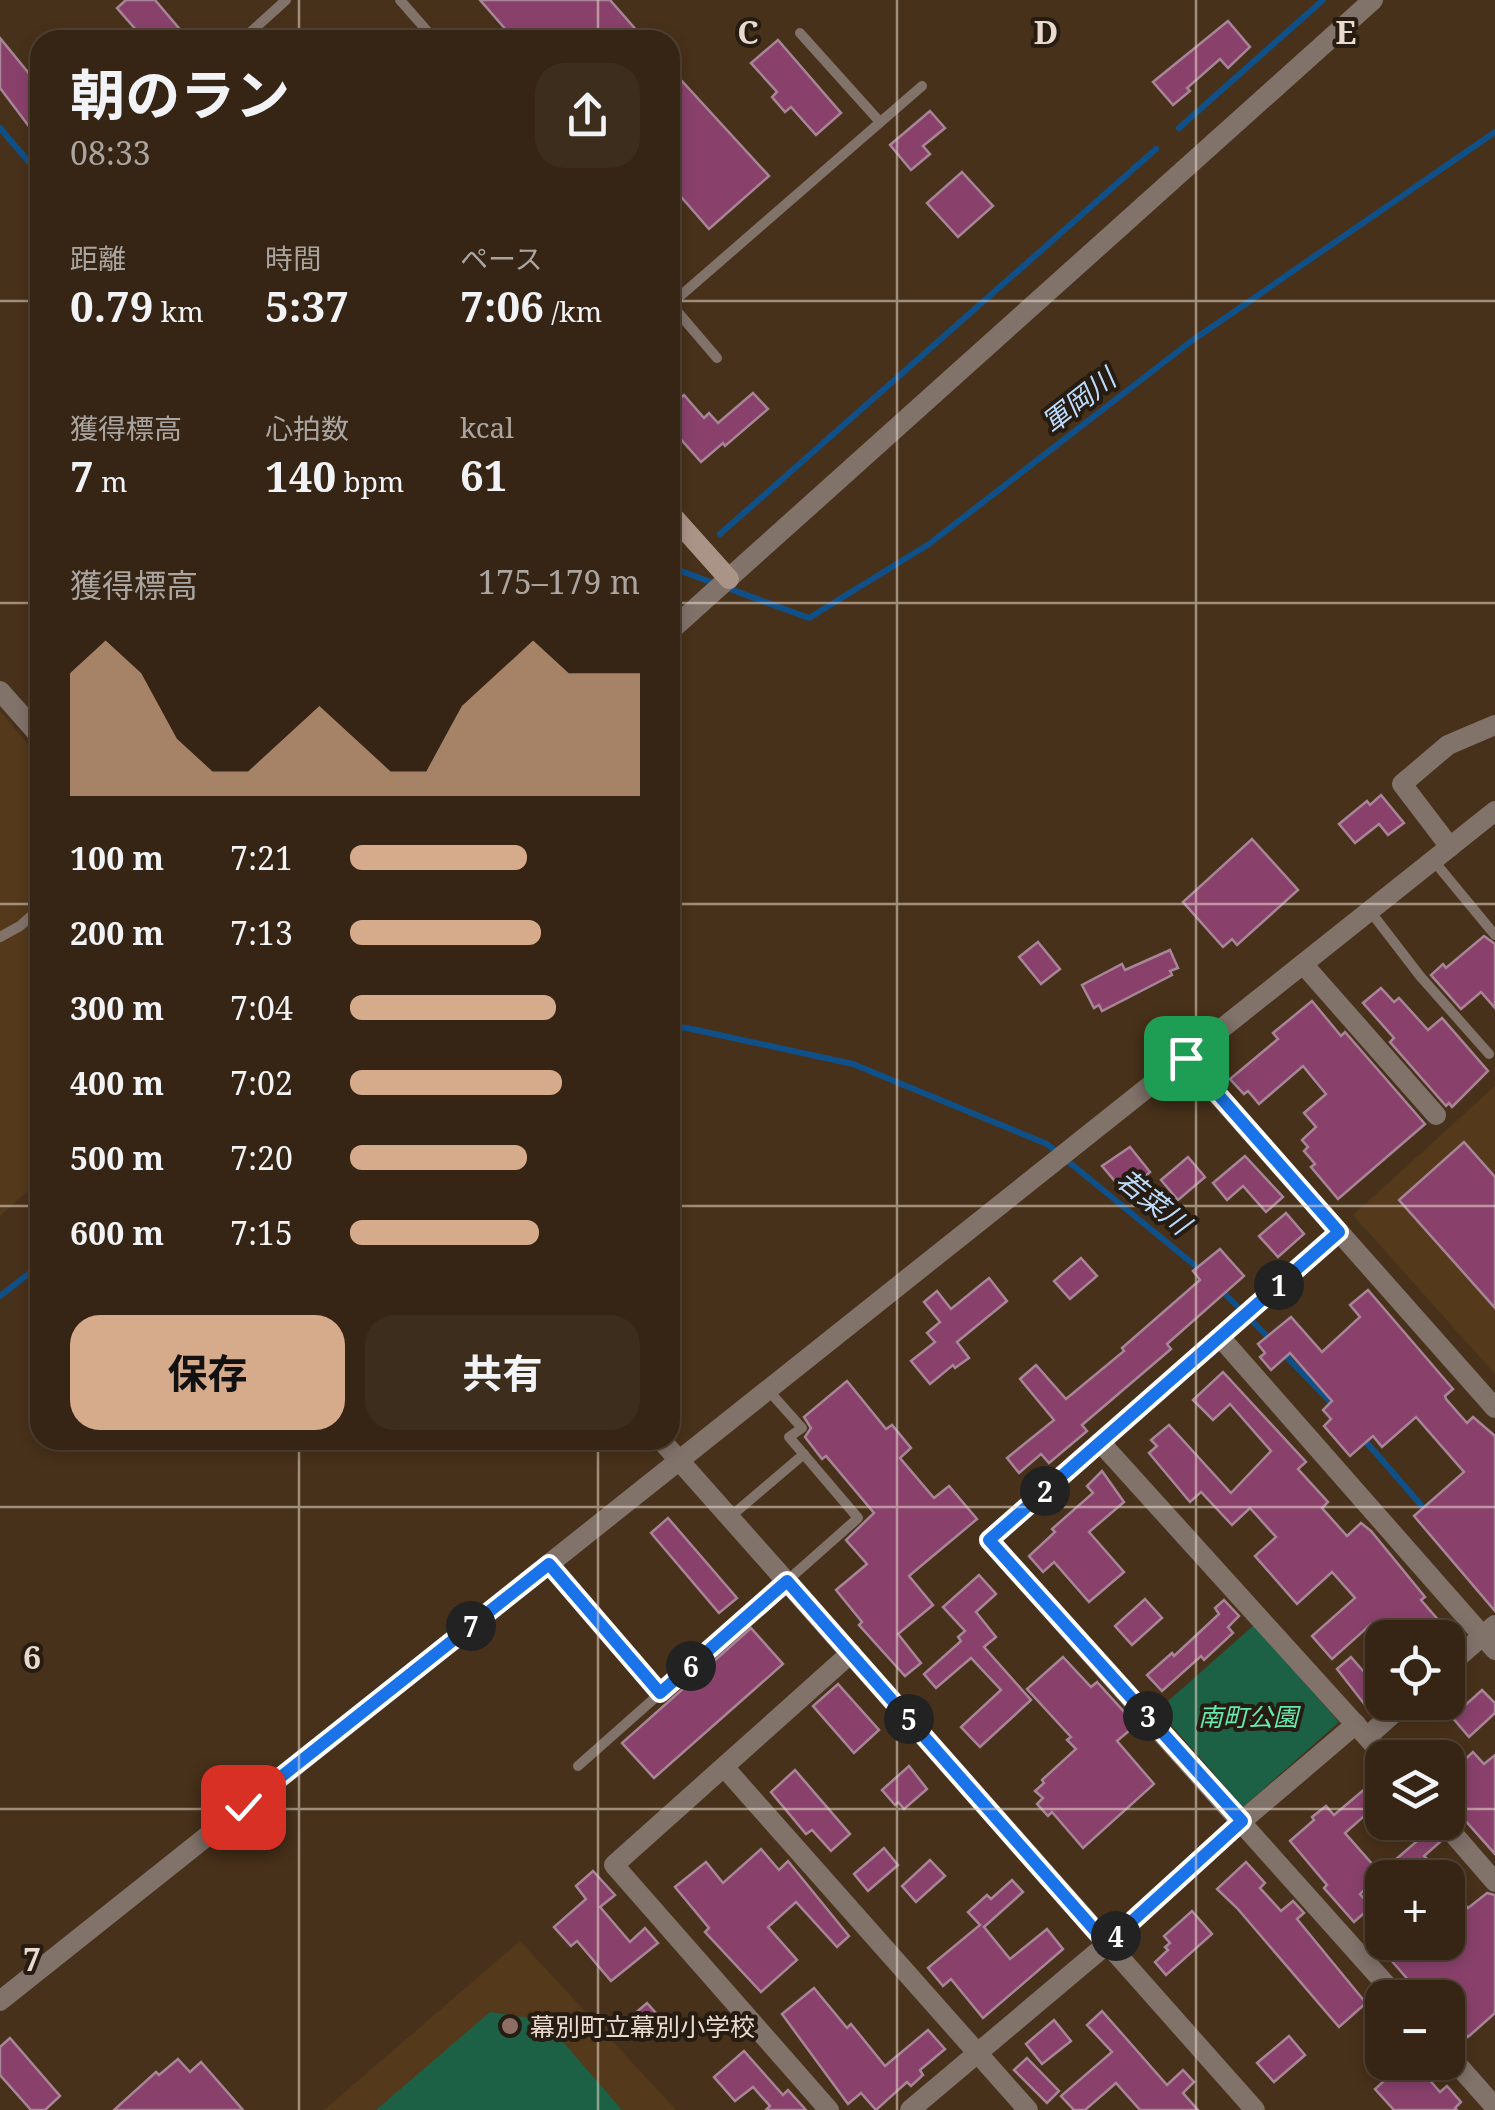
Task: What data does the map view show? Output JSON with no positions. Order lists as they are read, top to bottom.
{
  "water": ["軍岡川", "若菜川"],
  "parks": ["南町公園"],
  "places": ["幕別町立幕別小学校"],
  "page": {
    "heading": ["朝のラン", "08:33"],
    "stats": [
      ["距離", "0.79 km"],
      ["時間", "5:37"],
      ["ペース", "7:06 /km"],
      ["獲得標高", "7 m"],
      ["心拍数", "140 bpm"],
      ["kcal", "61"]
    ],
    "chart": ["獲得標高", "175–179 m"],
    "list": [
      {
        "name": "100 m",
        "note": "7:21"
      },
      {
        "name": "200 m",
        "note": "7:13"
      },
      {
        "name": "300 m",
        "note": "7:04"
      },
      {
        "name": "400 m",
        "note": "7:02"
      },
      {
        "name": "500 m",
        "note": "7:20"
      },
      {
        "name": "600 m",
        "note": "7:15"
      }
    ],
    "pins": [
      "1",
      "2",
      "7",
      "6",
      "3",
      "5",
      "4"
    ],
    "buttons": ["保存", "共有"],
    "map_buttons": ["+", "−"]
  },
  "grid": {
    "columns": ["C", "D", "E"],
    "rows": ["6", "7"]
  }
}
